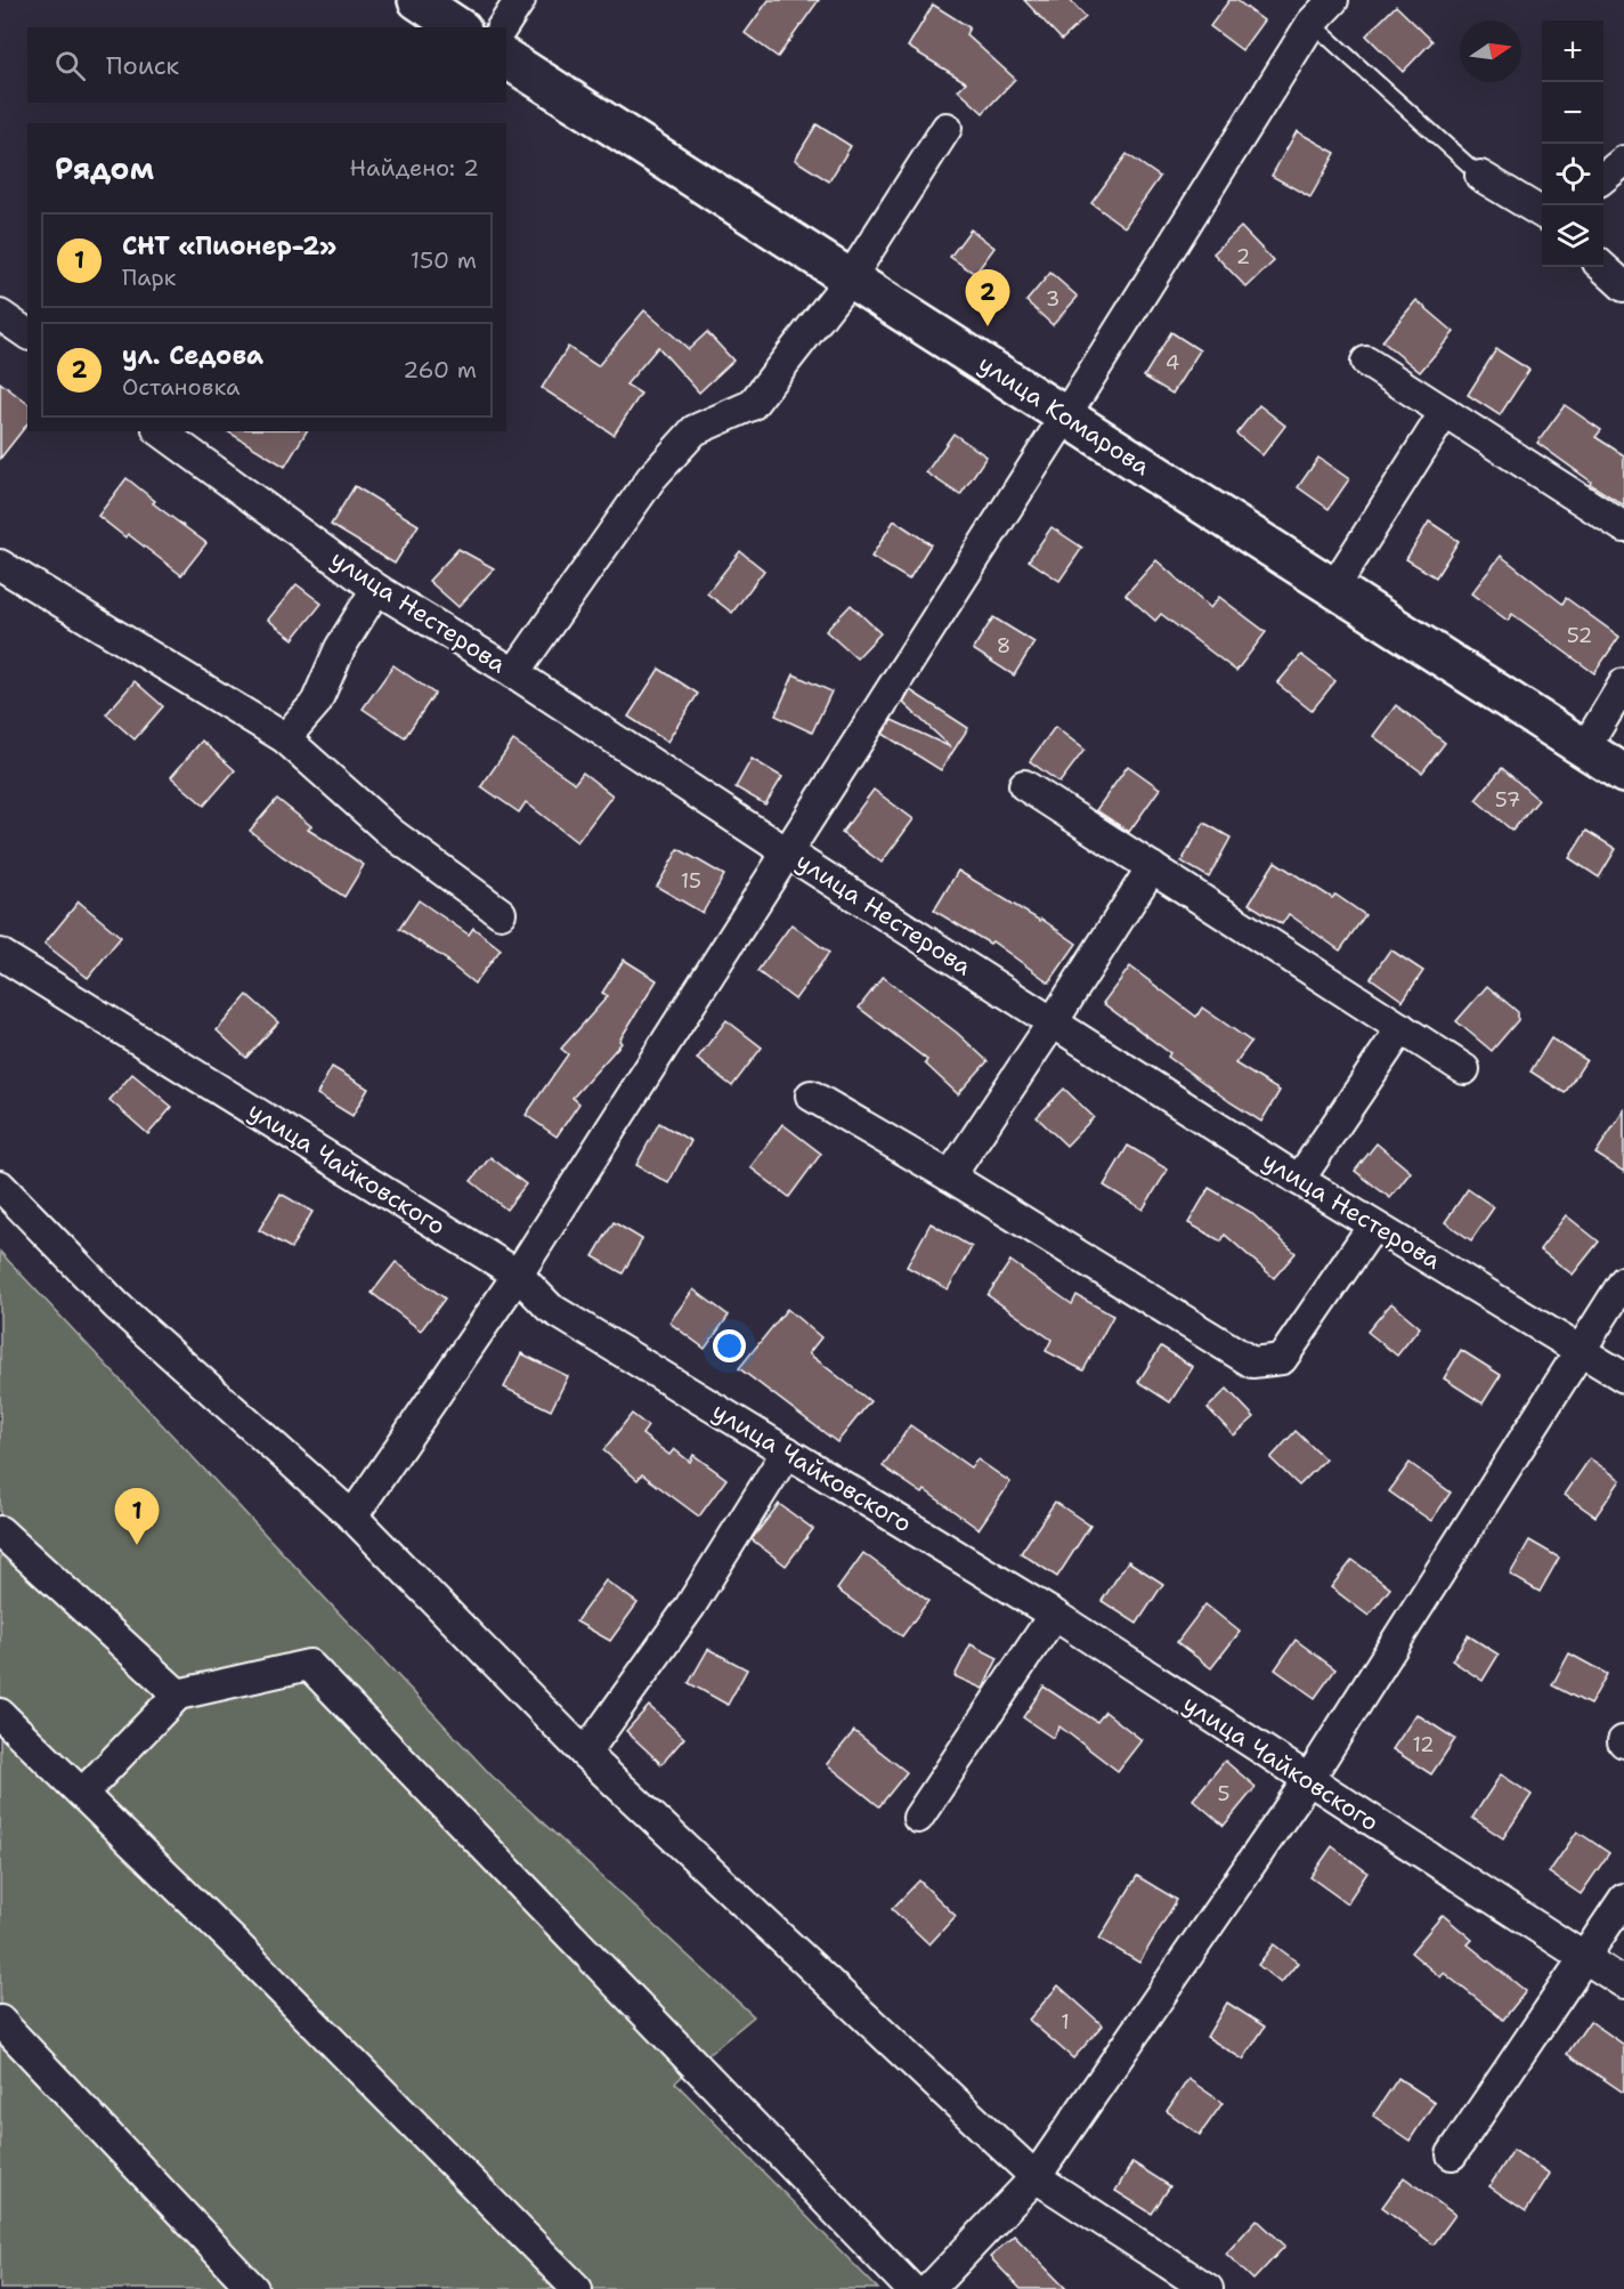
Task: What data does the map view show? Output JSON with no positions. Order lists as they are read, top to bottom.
{
  "streets": {
    "main road": ["улица Комарова"],
    "street": ["улица Нестерова", "улица Чайковского"]
  },
  "house_numbers": [
    "2",
    "3",
    "4",
    "52",
    "8",
    "57",
    "15",
    "12",
    "5",
    "1"
  ],
  "north": "right",
  "page": {
    "map_buttons": ["+", "−"],
    "search": "Поиск",
    "heading": ["Рядом", "Найдено: 2"],
    "list": [
      {
        "mark": "1",
        "name": "СНТ «Пионер-2»",
        "note": "Парк",
        "value": "150 m"
      },
      {
        "mark": "2",
        "name": "ул. Седова",
        "note": "Остановка",
        "value": "260 m"
      }
    ],
    "pins": ["2", "1"]
  }
}
